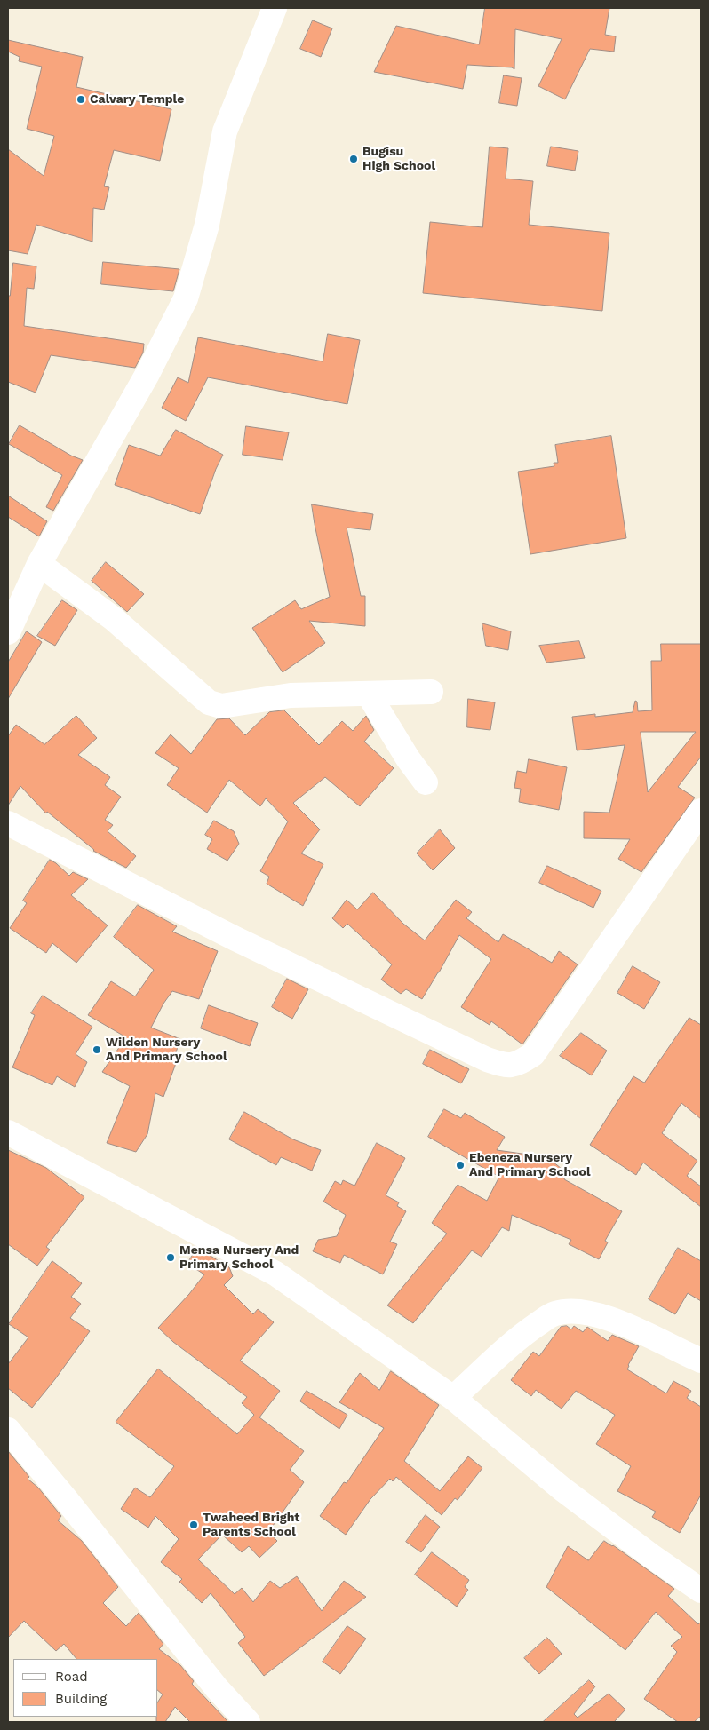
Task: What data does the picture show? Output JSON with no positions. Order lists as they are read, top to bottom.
{
  "places": [
    "Calvary Temple",
    "Bugisu High School",
    "Wilden Nursery And Primary School",
    "Ebeneza Nursery And Primary School",
    "Mensa Nursery And Primary School",
    "Twaheed Bright Parents School"
  ],
  "legend": ["Road", "Building"]
}
